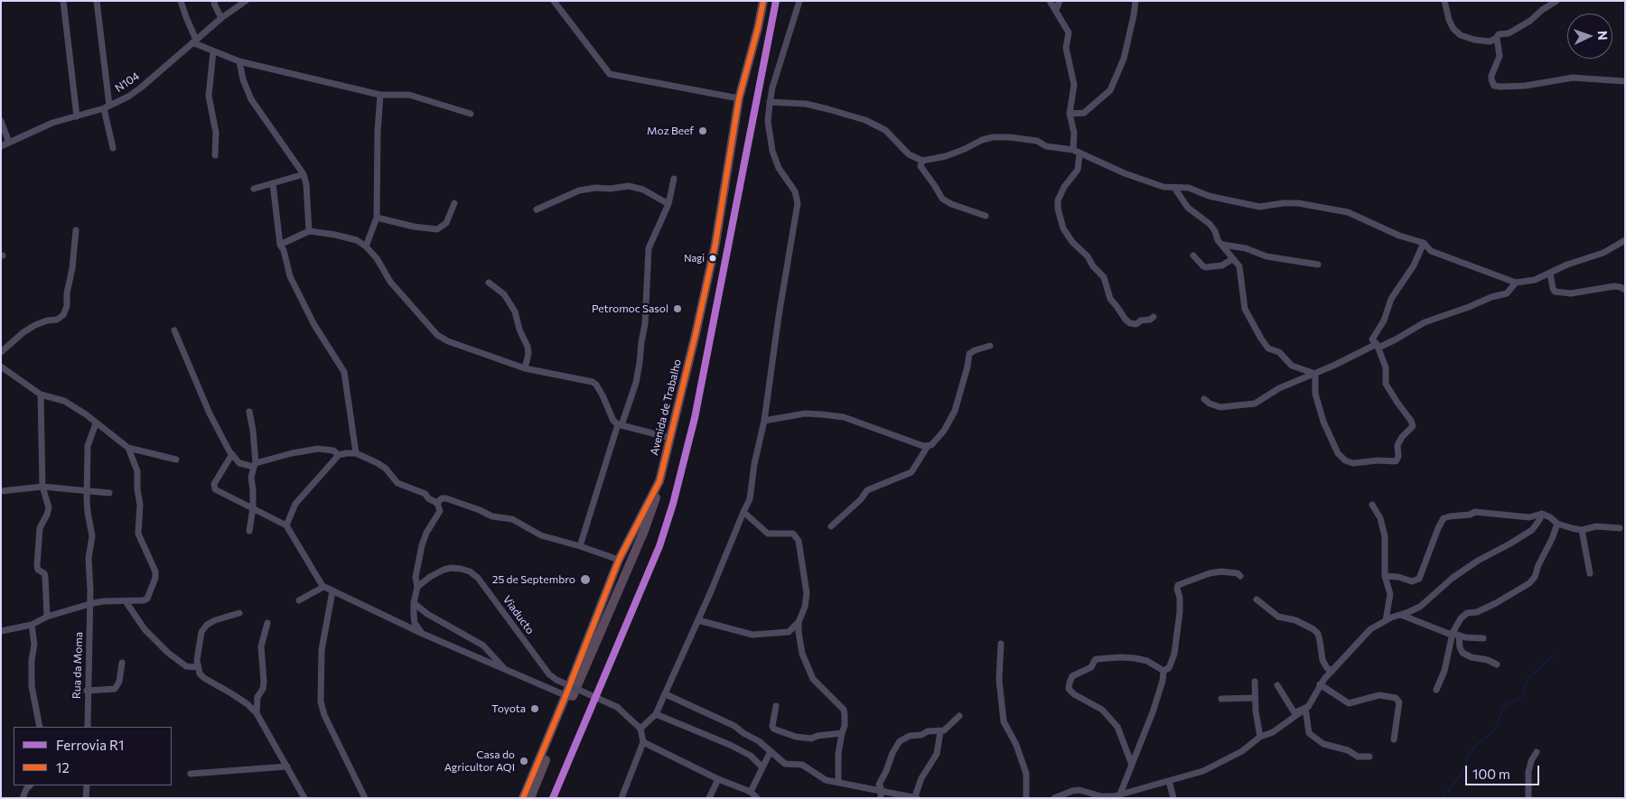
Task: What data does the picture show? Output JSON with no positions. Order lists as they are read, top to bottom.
{
  "streets": {
    "highway": ["Avenida de Trabalho"],
    "street": ["N104", "Viaducto", "Rua da Moma"]
  },
  "places": [
    "Moz Beef",
    "Nagi",
    "Petromoc Sasol",
    "25 de Septembro",
    "Toyota",
    "Casa do Agricultor AQI"
  ],
  "lines": ["rail line R1", "transit line 12"],
  "legend": ["Ferrovia R1", "12"],
  "scale_bar": "100 m",
  "north": "right"
}
